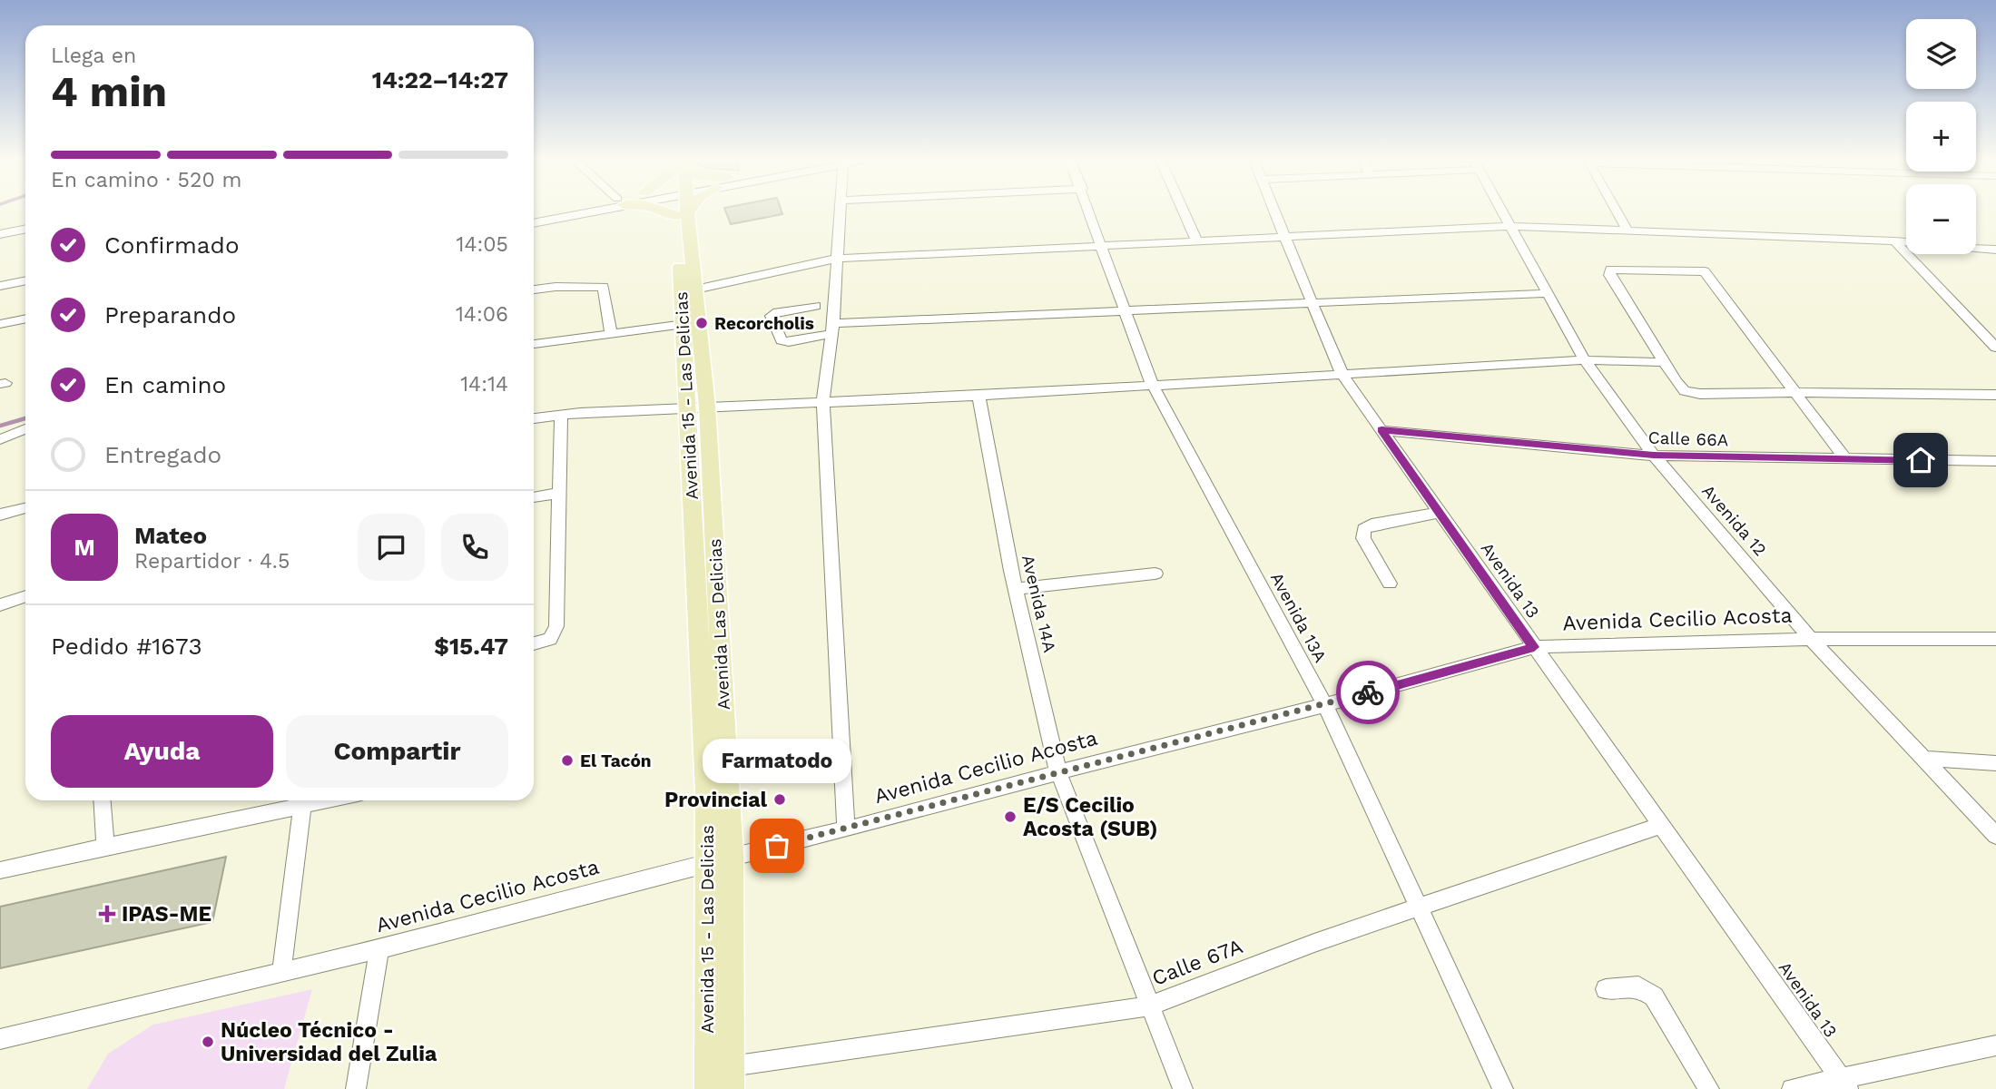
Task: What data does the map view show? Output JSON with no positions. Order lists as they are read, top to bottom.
{
  "streets": {
    "main road": ["Avenida 15 - Las Delicias", "Avenida Las Delicias"],
    "street": [
      "Calle 66A",
      "Avenida 12",
      "Avenida 13",
      "Avenida 14A",
      "Avenida 13A",
      "Avenida Cecilio Acosta",
      "Calle 67A"
    ]
  },
  "crossings": [
    ["Avenida 15 - Las Delicias", "Avenida Cecilio Acosta"],
    ["Avenida 15 - Las Delicias", "Avenida Las Delicias"],
    ["Calle 66A", "Avenida 12"],
    ["Calle 66A", "Avenida 13"],
    ["Avenida 12", "Avenida Cecilio Acosta"],
    ["Avenida 13", "Avenida Cecilio Acosta"],
    ["Avenida 13", "Calle 67A"],
    ["Avenida 14A", "Avenida Cecilio Acosta"],
    ["Avenida 14A", "Calle 67A"],
    ["Avenida 13A", "Avenida Cecilio Acosta"],
    ["Avenida 13A", "Calle 67A"],
    ["Avenida Cecilio Acosta", "Avenida Las Delicias"],
    ["Avenida Las Delicias", "Calle 67A"]
  ],
  "places": {
    "other": [
      "Recorcholis",
      "El Tacón",
      "Provincial",
      "E/S Cecilio Acosta (SUB)",
      "Farmatodo",
      "Núcleo Técnico - Universidad del Zulia"
    ],
    "health": ["IPAS-ME"]
  },
  "page": {
    "map_buttons": ["+", "−"],
    "heading": ["4 min", "Llega en", "14:22–14:27"],
    "panel": [
      "Mateo",
      "Repartidor · 4.5",
      "Pedido #1673",
      "$15.47"
    ],
    "bar": "En camino · 520 m",
    "list": [
      ["Confirmado", "14:05"],
      ["Preparando", "14:06"],
      ["En camino", "14:14"],
      "Entregado"
    ],
    "round": "M",
    "buttons": ["Ayuda", "Compartir"],
    "bubble": "Farmatodo"
  }
}
